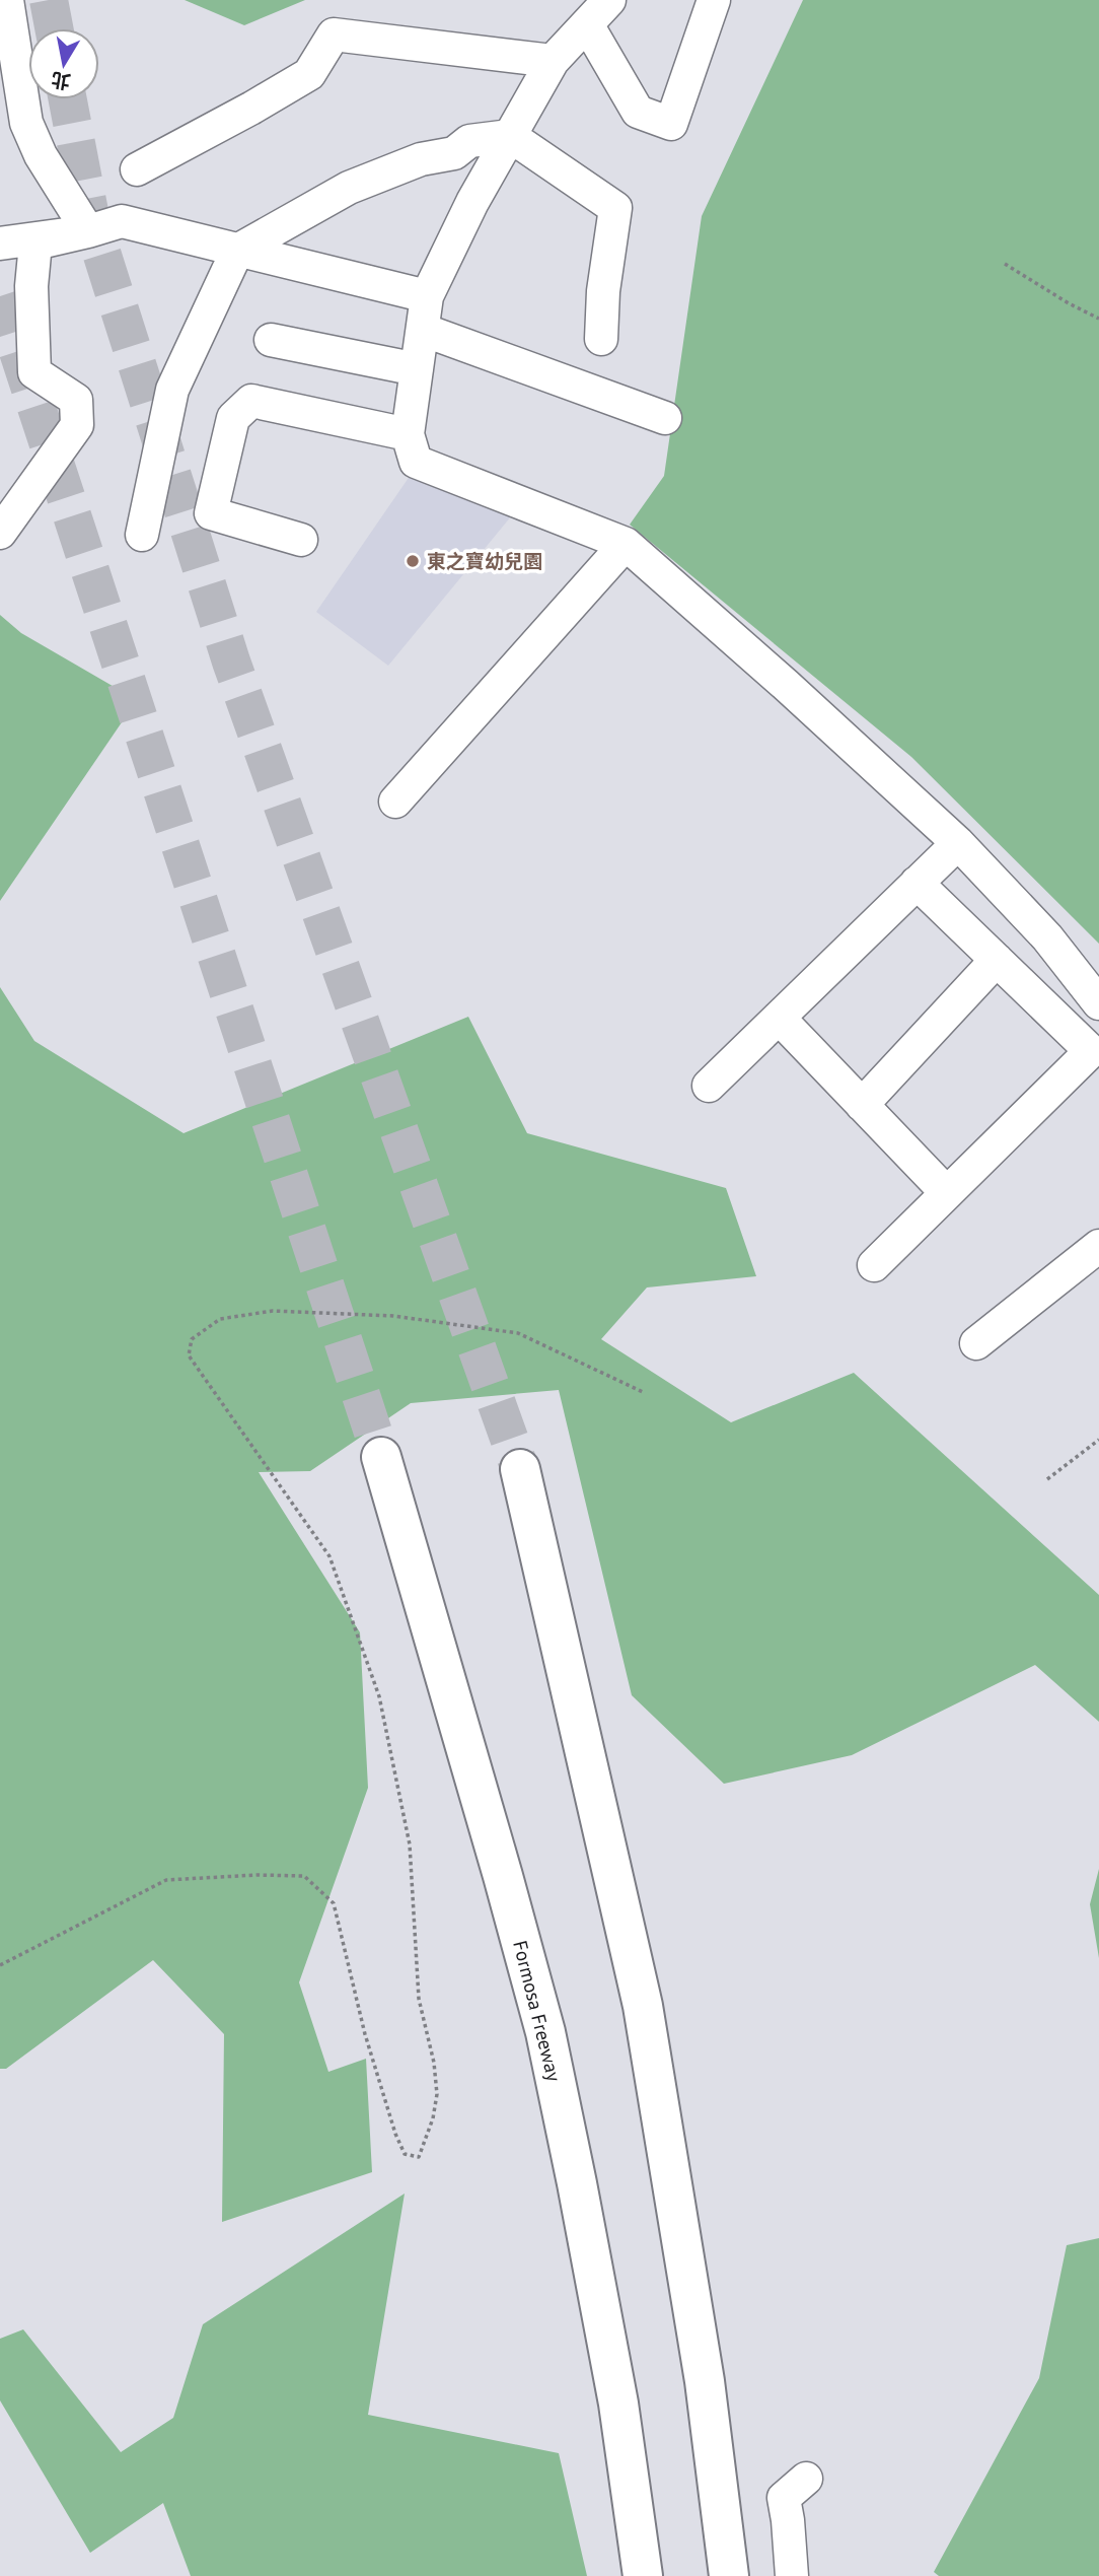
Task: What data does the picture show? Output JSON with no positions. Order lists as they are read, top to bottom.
{
  "streets": {
    "highway": ["Formosa Freeway"]
  },
  "places": ["東之寶幼兒園"],
  "north": "bottom"
}
